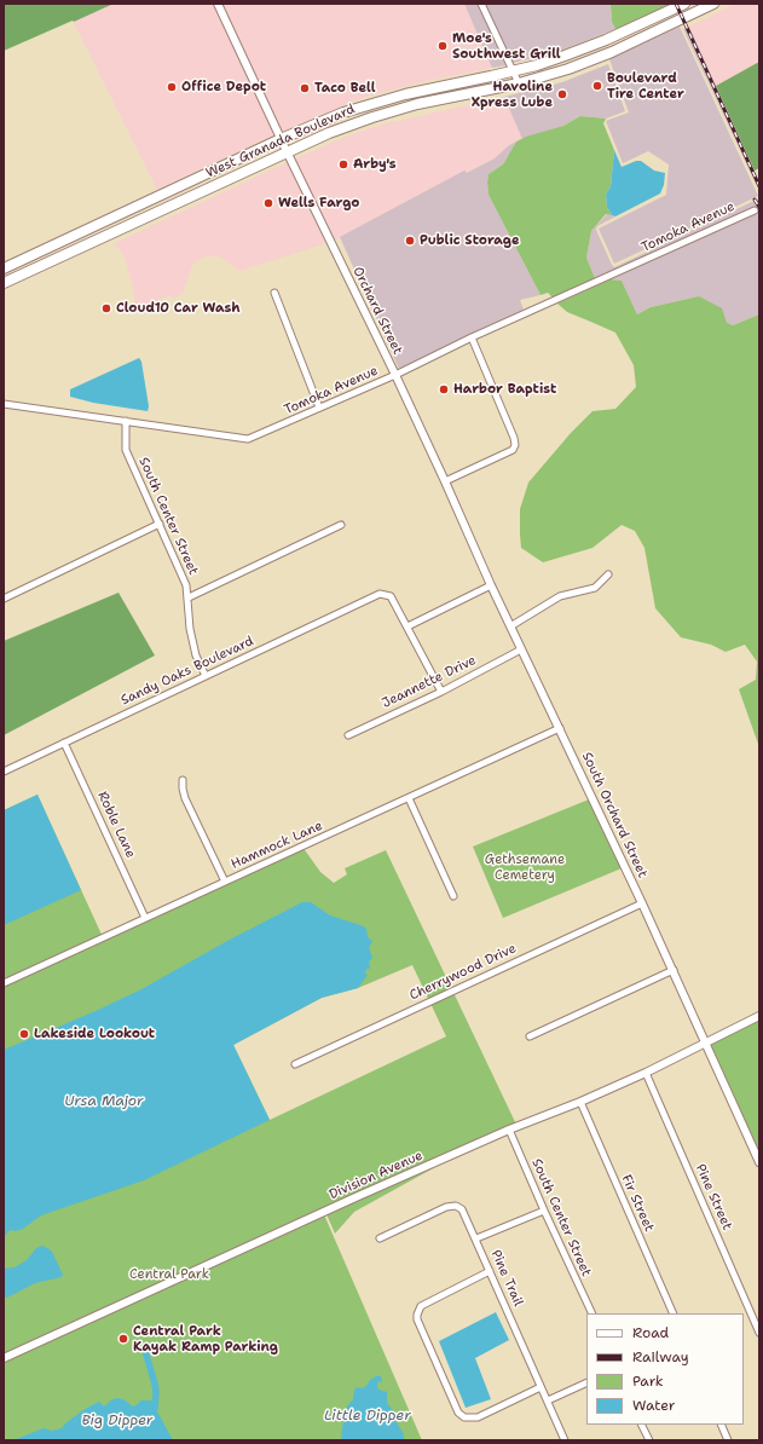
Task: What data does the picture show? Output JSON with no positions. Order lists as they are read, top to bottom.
{
  "streets": {
    "main road": ["West Granada Boulevard"],
    "street": [
      "Tomoka Avenue",
      "Orchard Street",
      "South Center Street",
      "Sandy Oaks Boulevard",
      "Jeannette Drive",
      "South Orchard Street",
      "Roble Lane",
      "Hammock Lane",
      "Cherrywood Drive",
      "Division Avenue",
      "Pine Street",
      "Fir Street",
      "Pine Trail"
    ]
  },
  "crossings": [
    ["West Granada Boulevard", "Orchard Street"],
    ["Tomoka Avenue", "Orchard Street"],
    ["Tomoka Avenue", "South Center Street"],
    ["Orchard Street", "South Orchard Street"],
    ["South Center Street", "Sandy Oaks Boulevard"],
    ["South Center Street", "Division Avenue"],
    ["Sandy Oaks Boulevard", "Roble Lane"],
    ["Jeannette Drive", "South Orchard Street"],
    ["South Orchard Street", "Hammock Lane"],
    ["South Orchard Street", "Cherrywood Drive"],
    ["South Orchard Street", "Division Avenue"],
    ["Roble Lane", "Hammock Lane"],
    ["Division Avenue", "Pine Street"],
    ["Division Avenue", "Fir Street"]
  ],
  "water": ["Ursa Major", "Little Dipper", "Big Dipper"],
  "parks": ["Gethsemane Cemetery", "Central Park"],
  "places": [
    "Moe's Southwest Grill",
    "Boulevard Tire Center",
    "Office Depot",
    "Taco Bell",
    "Havoline Xpress Lube",
    "Arby's",
    "Wells Fargo",
    "Public Storage",
    "Cloud10 Car Wash",
    "Harbor Baptist",
    "Lakeside Lookout",
    "Central Park Kayak Ramp Parking"
  ],
  "legend": [
    "Road",
    "Railway",
    "Park",
    "Water"
  ]
}
